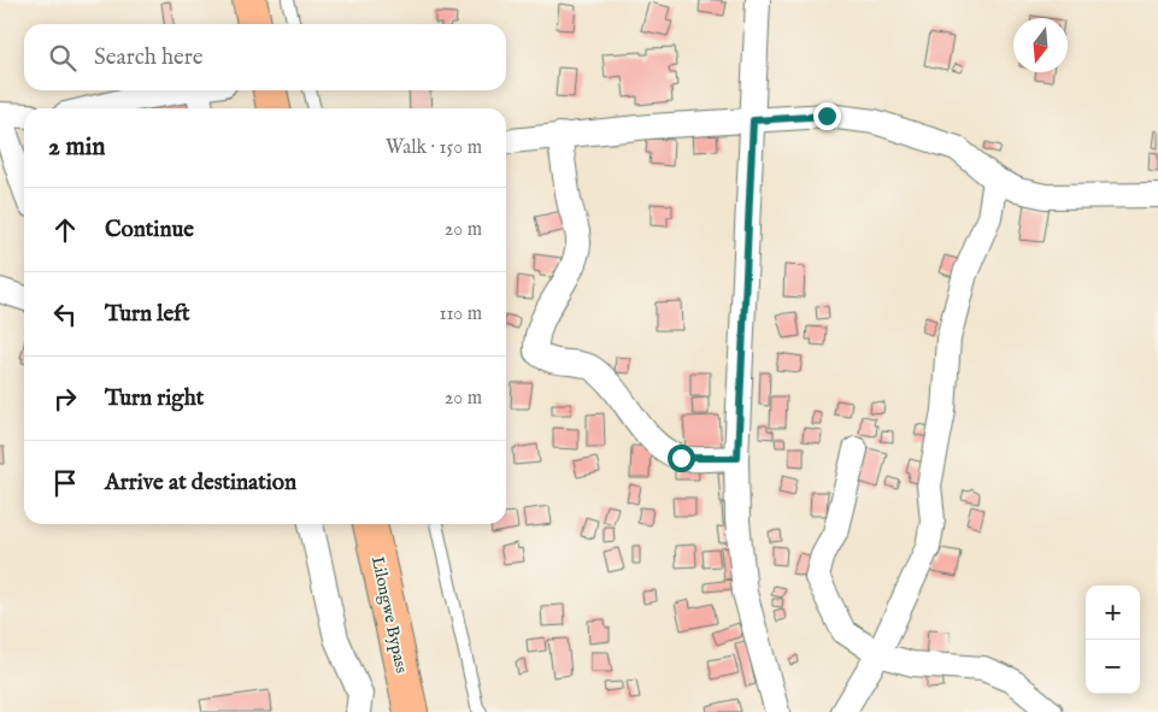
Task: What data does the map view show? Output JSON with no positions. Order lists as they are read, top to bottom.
{
  "streets": {
    "main road": ["Lilongwe Bypass"]
  },
  "north": "bottom",
  "page": {
    "search": "Search here",
    "heading": ["2 min", "Walk · 150 m"],
    "list": [
      ["Continue", "20 m"],
      ["Turn left", "110 m"],
      ["Turn right", "20 m"],
      "Arrive at destination"
    ],
    "map_buttons": ["+", "−"]
  }
}
